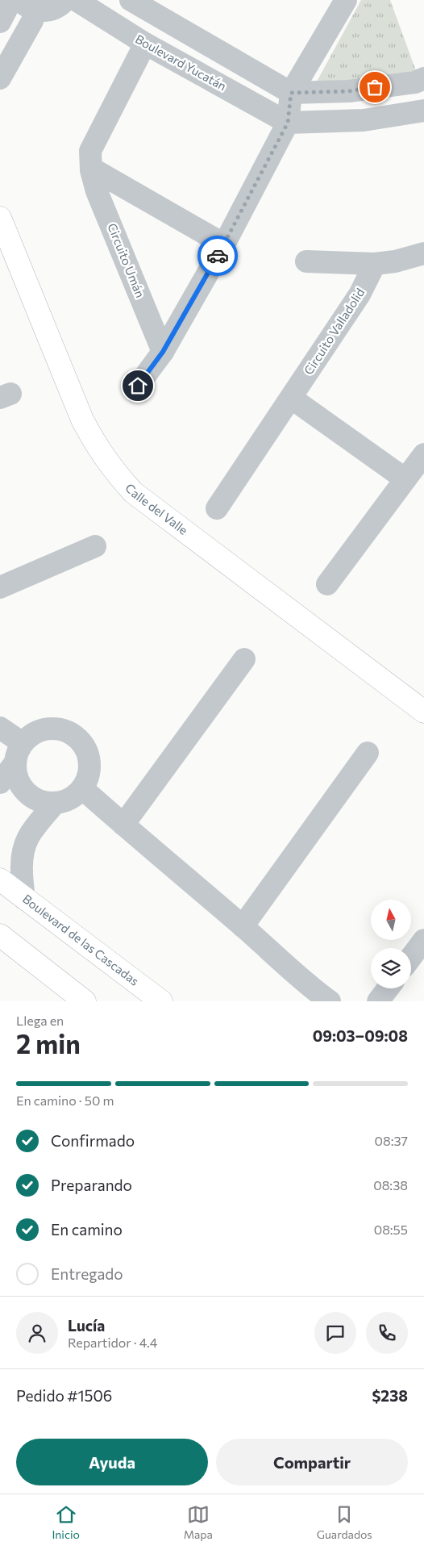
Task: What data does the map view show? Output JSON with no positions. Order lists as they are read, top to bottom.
{
  "streets": {
    "street": [
      "Boulevard Yucatán",
      "Circuito Umán",
      "Circuito Valladolid",
      "Calle del Valle",
      "Boulevard de las Cascadas"
    ]
  },
  "crossings": [
    ["Boulevard Yucatán", "Circuito Umán"]
  ],
  "north": "top",
  "page": {
    "heading": ["2 min", "Llega en", "09:03–09:08"],
    "panel": [
      "Lucía",
      "Repartidor · 4.4",
      "Pedido #1506",
      "$238"
    ],
    "bar": "En camino · 50 m",
    "list": [
      ["Confirmado", "08:37"],
      ["Preparando", "08:38"],
      ["En camino", "08:55"],
      "Entregado"
    ],
    "buttons": ["Ayuda", "Compartir"],
    "tabs": ["Inicio", "Mapa", "Guardados"]
  }
}
